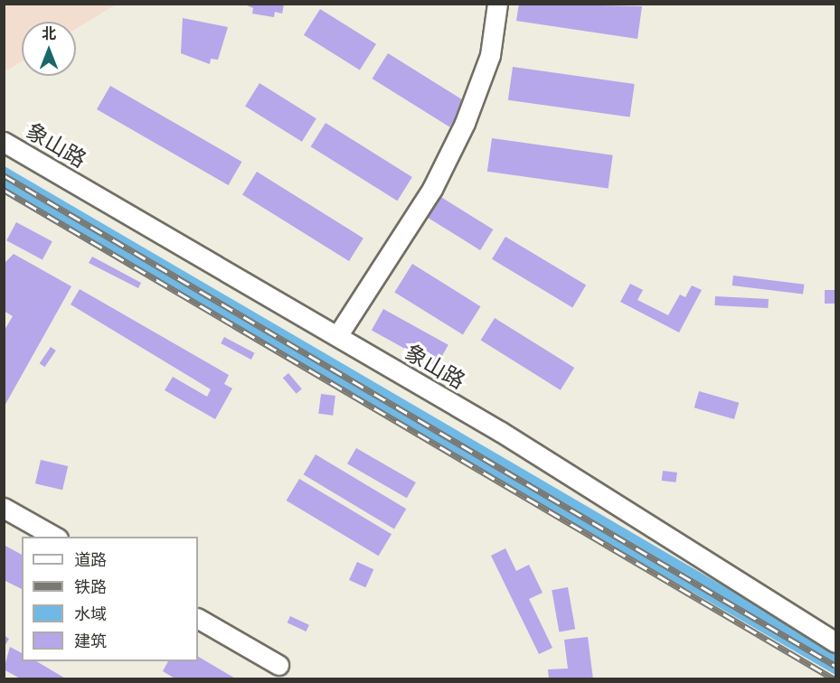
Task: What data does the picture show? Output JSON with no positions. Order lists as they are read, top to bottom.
{
  "streets": {
    "street": ["象山路"]
  },
  "legend": [
    "道路",
    "铁路",
    "水域",
    "建筑"
  ],
  "north": "top"
}
